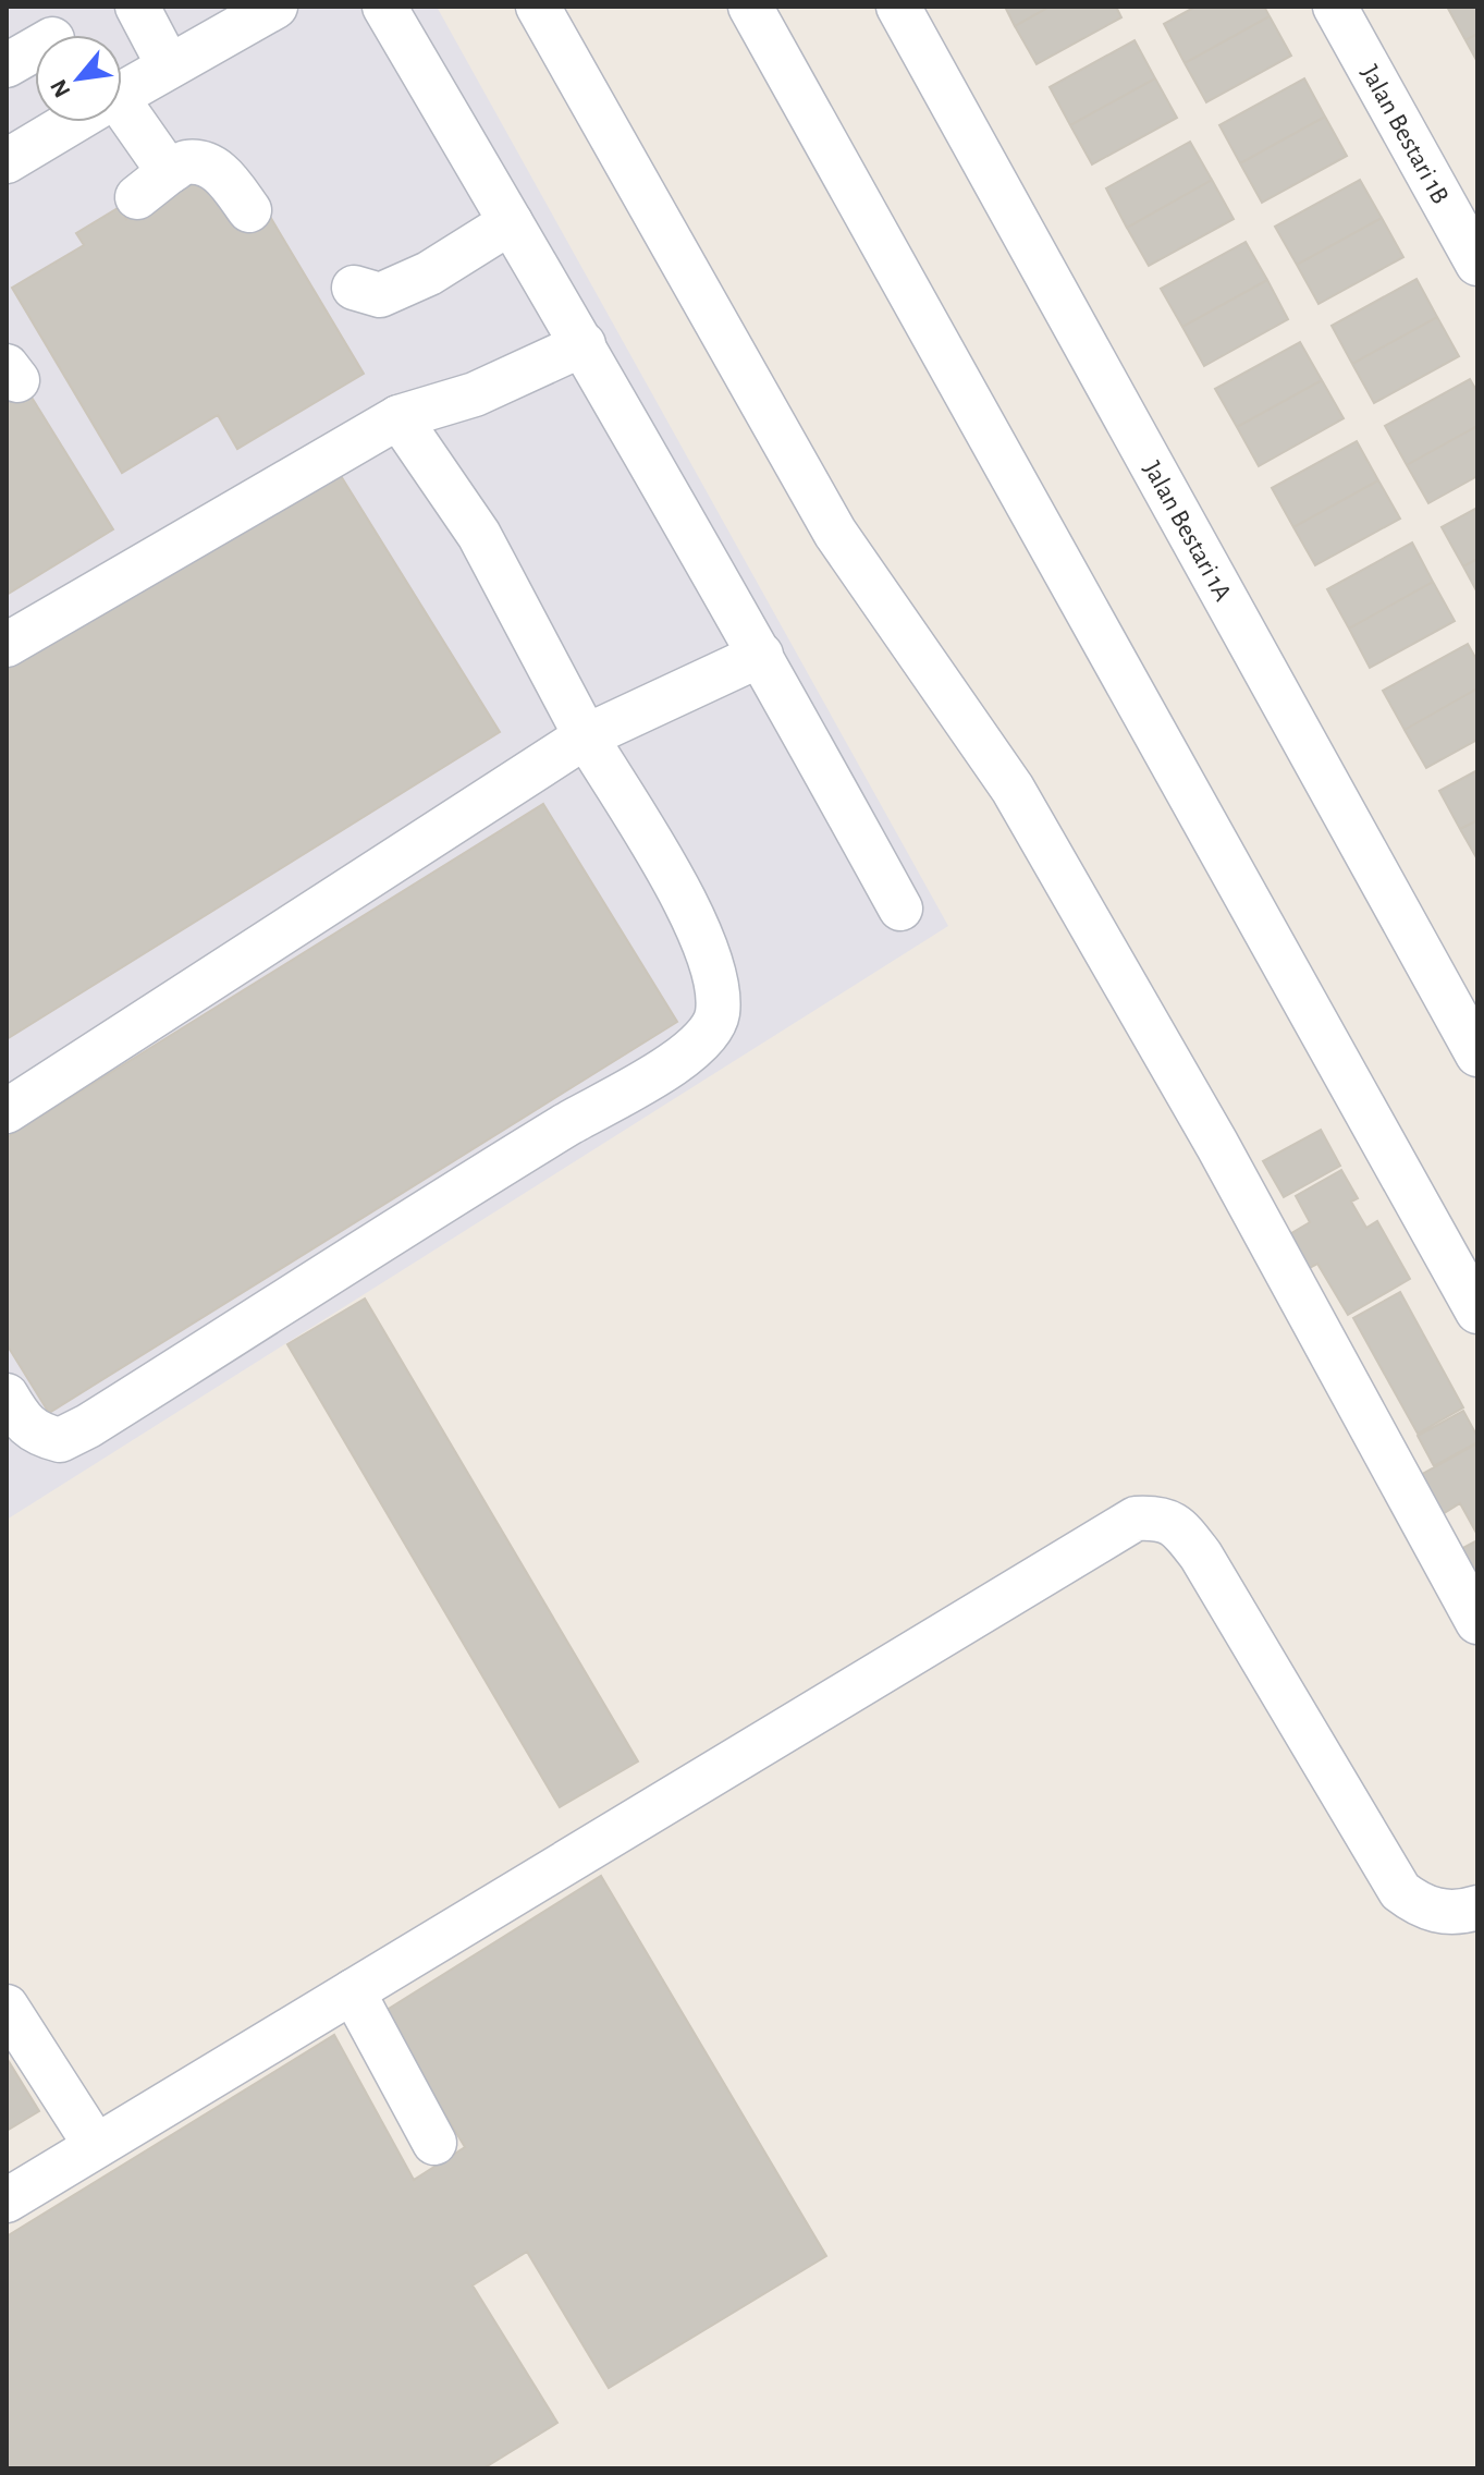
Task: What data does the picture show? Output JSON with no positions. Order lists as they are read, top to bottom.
{
  "streets": {
    "street": ["Jalan Bestari 1B", "Jalan Bestari 1A"]
  },
  "north": "bottom left"
}
